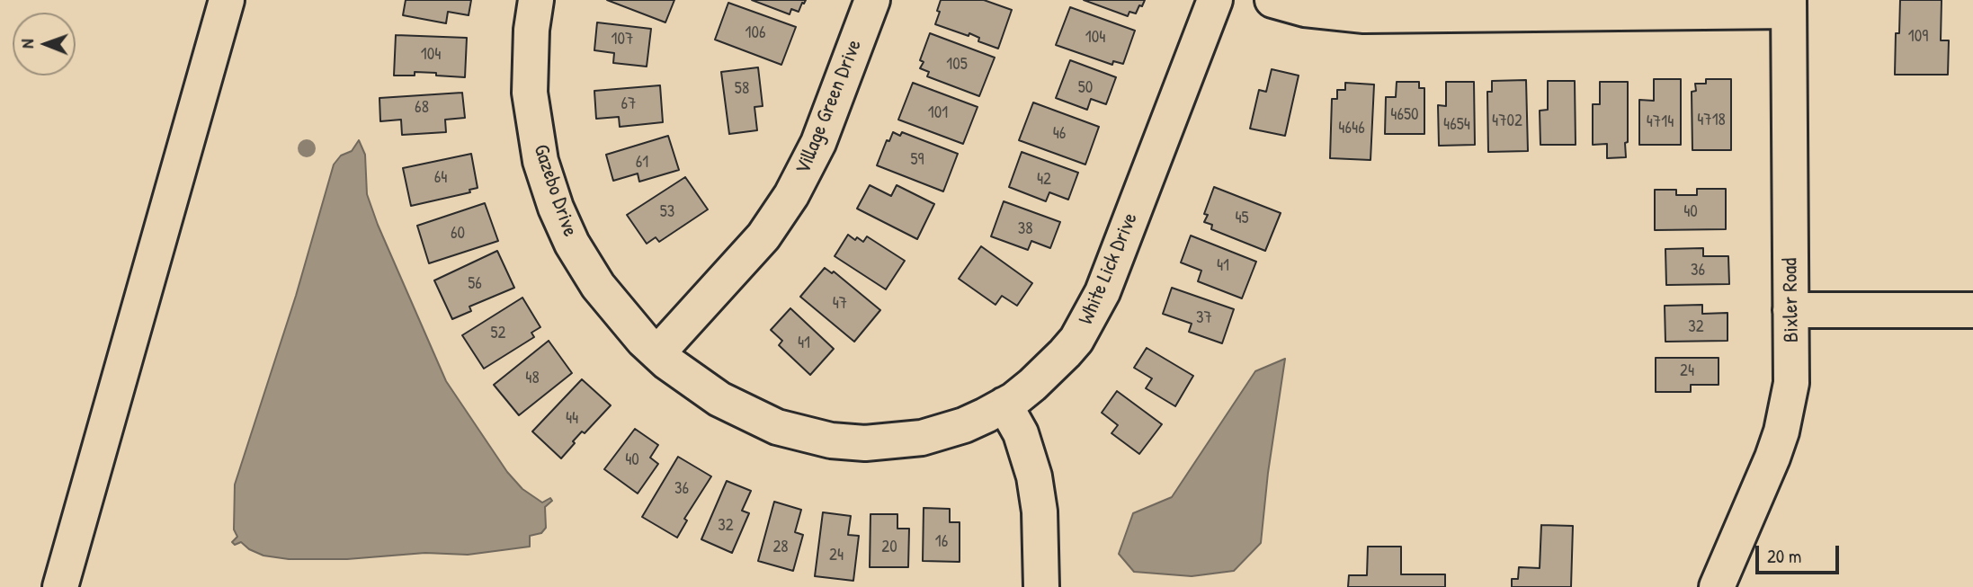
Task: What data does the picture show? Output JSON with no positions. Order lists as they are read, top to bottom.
{
  "streets": {
    "main road": [
      "Village Green Drive",
      "Gazebo Drive",
      "White Lick Drive",
      "Bixler Road"
    ]
  },
  "crossings": [
    ["Village Green Drive", "Gazebo Drive"],
    ["Village Green Drive", "White Lick Drive"],
    ["Gazebo Drive", "White Lick Drive"]
  ],
  "house_numbers": [
    "106",
    "109",
    "104",
    "107",
    "104",
    "105",
    "50",
    "58",
    "67",
    "68",
    "101",
    "4650",
    "4718",
    "4702",
    "4714",
    "4654",
    "4646",
    "46",
    "59",
    "61",
    "64",
    "42",
    "53",
    "40",
    "45",
    "38",
    "60",
    "41",
    "36",
    "56",
    "47",
    "37",
    "32",
    "52",
    "41",
    "24",
    "48",
    "44",
    "40",
    "36",
    "32",
    "16",
    "28",
    "20",
    "24"
  ],
  "scale_bar": "20 m",
  "north": "left"
}
